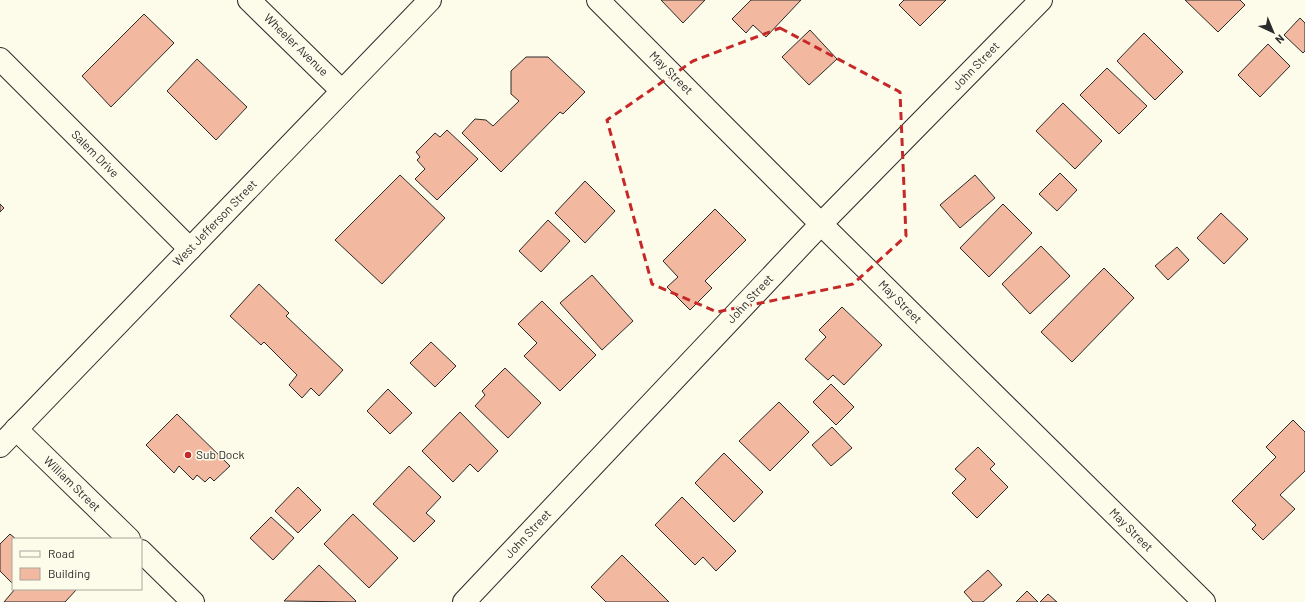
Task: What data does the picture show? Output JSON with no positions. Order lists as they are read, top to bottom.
{
  "streets": {
    "street": [
      "Wheeler Avenue",
      "John Street",
      "May Street",
      "Salem Drive",
      "West Jefferson Street",
      "William Street"
    ]
  },
  "crossings": [
    ["Wheeler Avenue", "West Jefferson Street"],
    ["John Street", "May Street"],
    ["Salem Drive", "West Jefferson Street"],
    ["West Jefferson Street", "William Street"]
  ],
  "places": ["Sub Dock"],
  "legend": ["Road", "Building"],
  "north": "bottom right"
}
